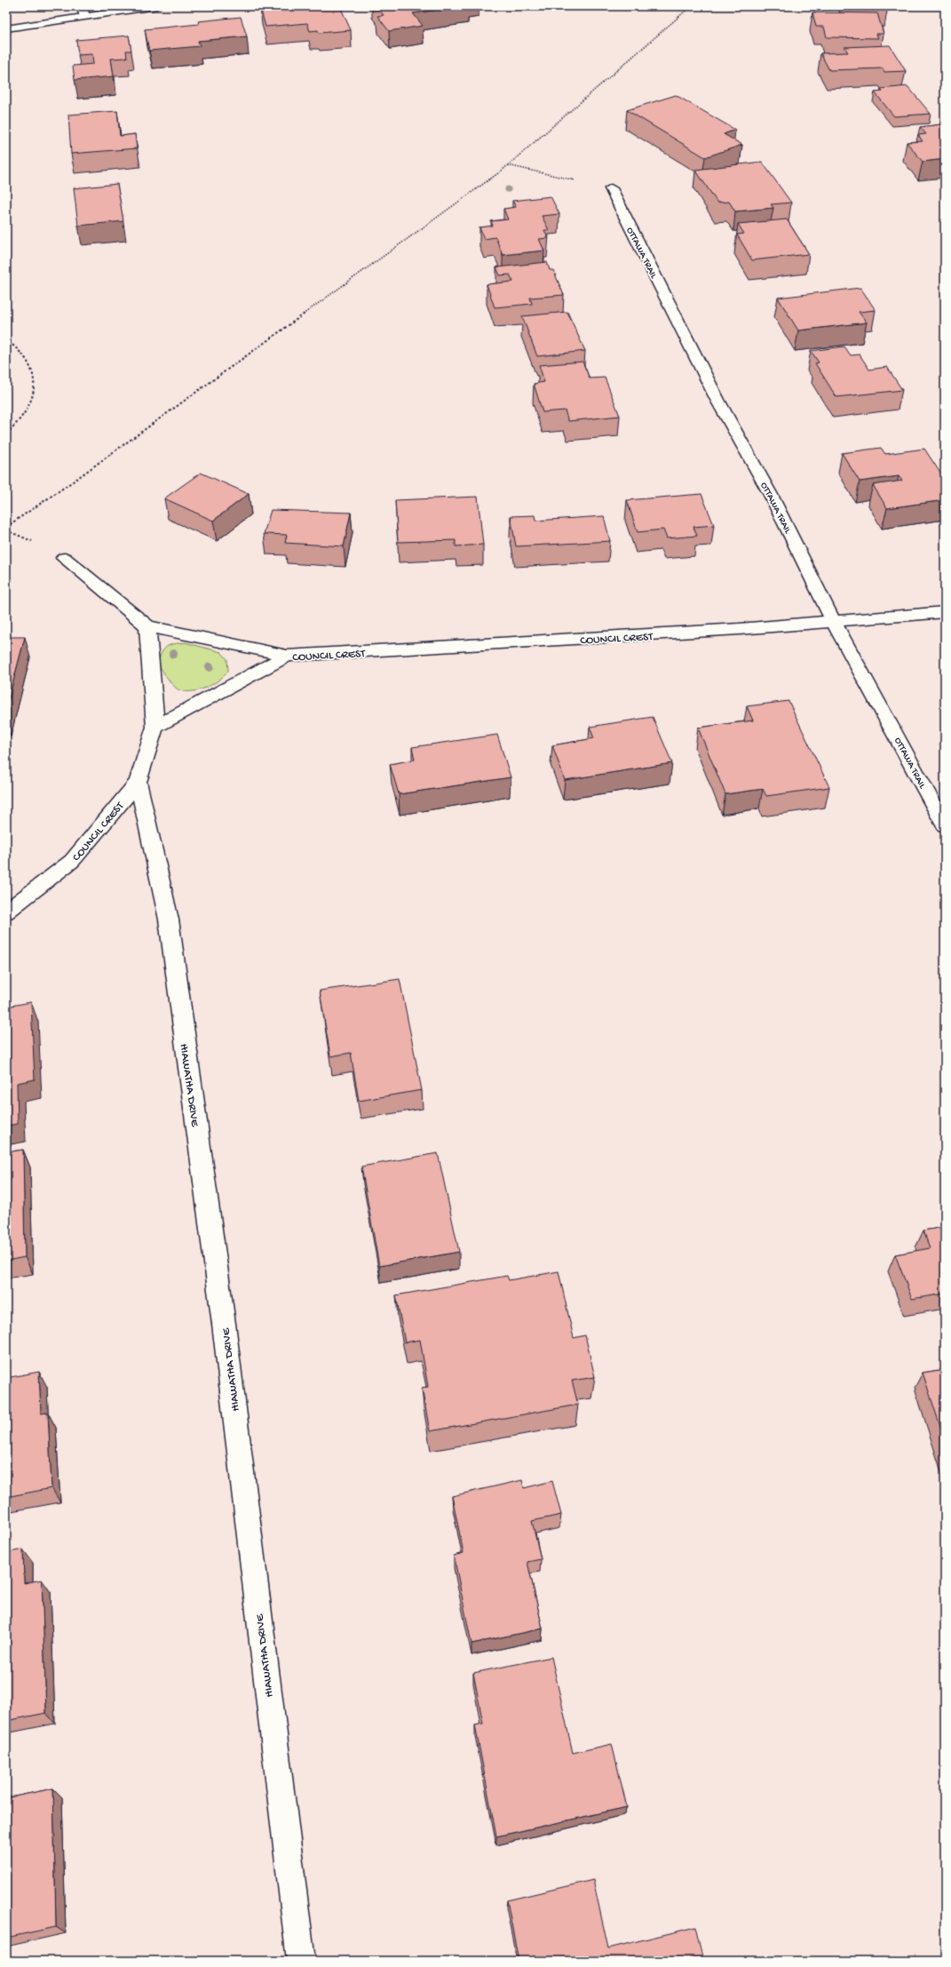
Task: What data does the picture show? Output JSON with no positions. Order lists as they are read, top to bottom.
{
  "streets": {
    "street": ["OTTAWA TRAIL", "COUNCIL CREST", "HIAWATHA DRIVE"]
  },
  "crossings": [
    ["OTTAWA TRAIL", "COUNCIL CREST"],
    ["COUNCIL CREST", "HIAWATHA DRIVE"]
  ]
}
